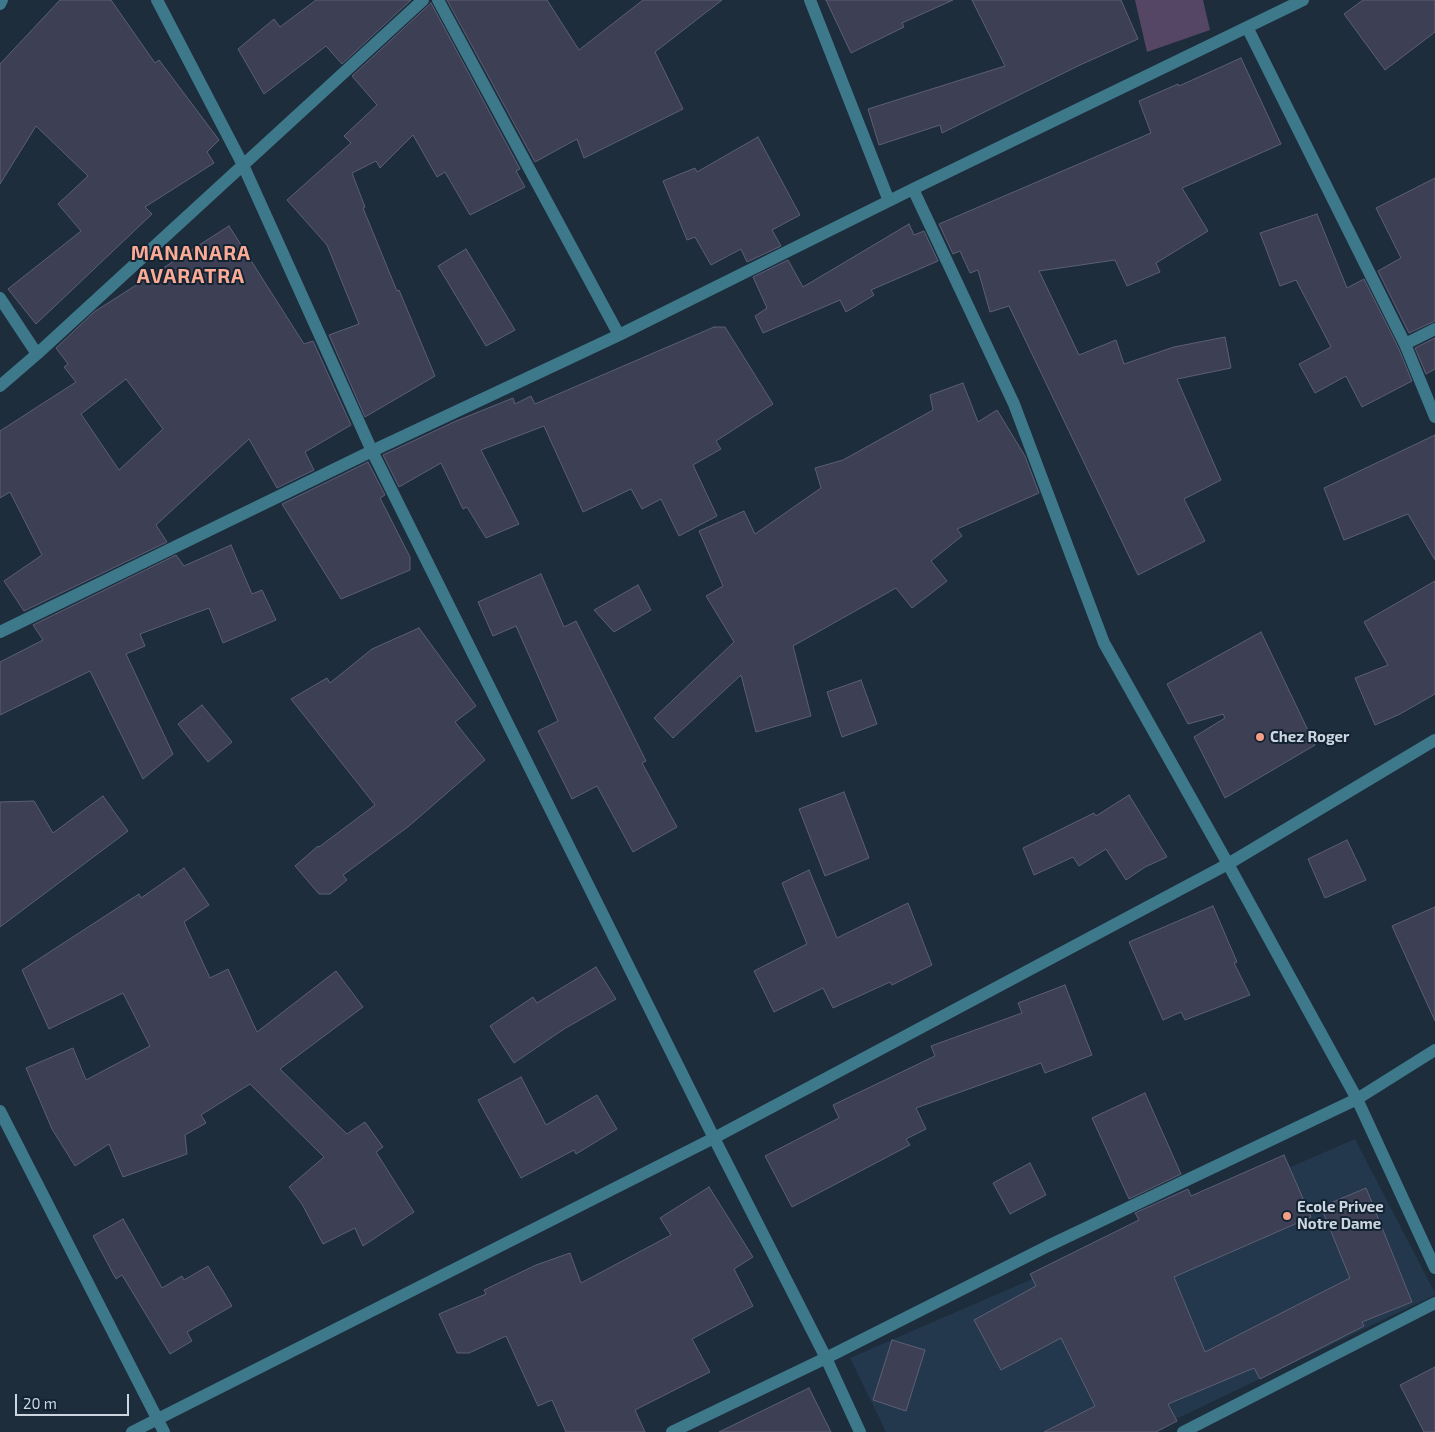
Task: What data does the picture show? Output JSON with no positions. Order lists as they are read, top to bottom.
{
  "districts": ["MANANARA AVARATRA"],
  "places": ["Chez Roger", "Ecole Privee Notre Dame"],
  "scale_bar": "20 m"
}
